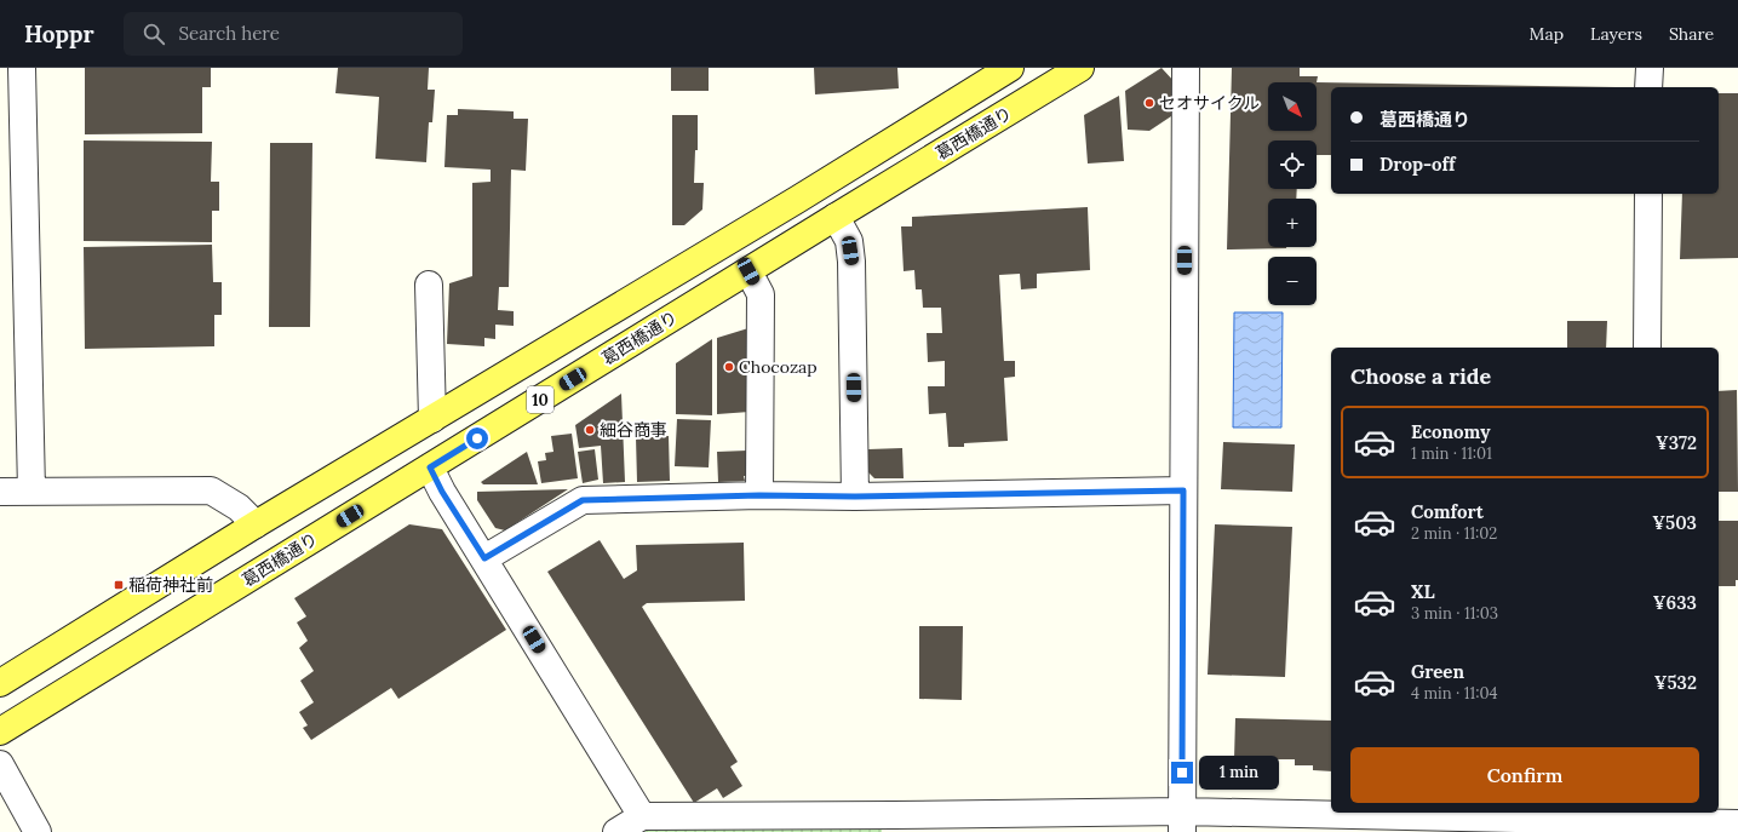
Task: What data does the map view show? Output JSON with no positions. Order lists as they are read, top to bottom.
{
  "streets": {
    "main road": ["葛西橋通り", "10"]
  },
  "places": {
    "other": ["セオサイクル", "Chocozap", "細谷商事"],
    "transit": ["稲荷神社前"]
  },
  "north": "bottom right",
  "page": {
    "header": "Hoppr",
    "search": "Search here",
    "nav": ["Map", "Layers", "Share"],
    "map_buttons": ["+", "−"],
    "banner": ["葛西橋通り", "Drop-off"],
    "heading": "Choose a ride",
    "list": [
      {
        "name": "Economy",
        "note": "1 min · 11:01",
        "value": "¥372"
      },
      {
        "name": "Comfort",
        "note": "2 min · 11:02",
        "value": "¥503"
      },
      {
        "name": "XL",
        "note": "3 min · 11:03",
        "value": "¥633"
      },
      {
        "name": "Green",
        "note": "4 min · 11:04",
        "value": "¥532"
      }
    ],
    "buttons": "Confirm",
    "bubble": "1 min"
  }
}
